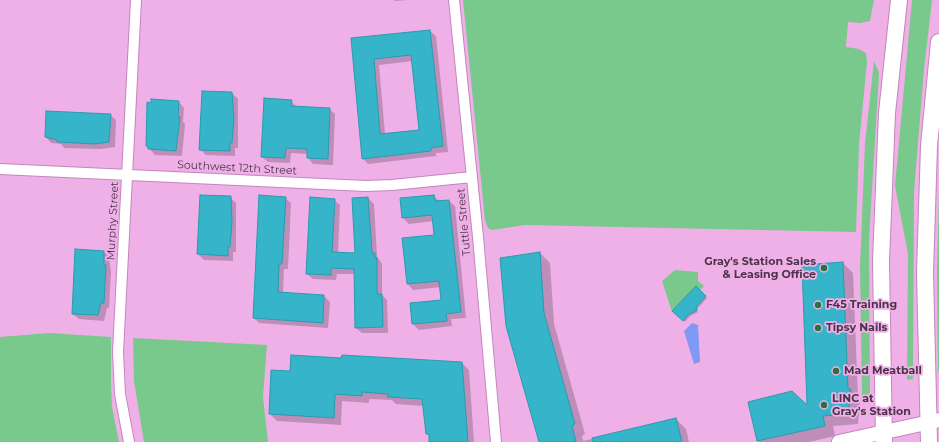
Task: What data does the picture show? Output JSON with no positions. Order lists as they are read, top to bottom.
{
  "streets": {
    "street": ["Southwest 12th Street", "Murphy Street", "Tuttle Street"]
  },
  "crossings": [
    ["Southwest 12th Street", "Murphy Street"],
    ["Southwest 12th Street", "Tuttle Street"]
  ],
  "places": [
    "Gray's Station Sales & Leasing Office",
    "F45 Training",
    "Tipsy Nails",
    "Mad Meatball",
    "LINC at Gray's Station"
  ]
}
